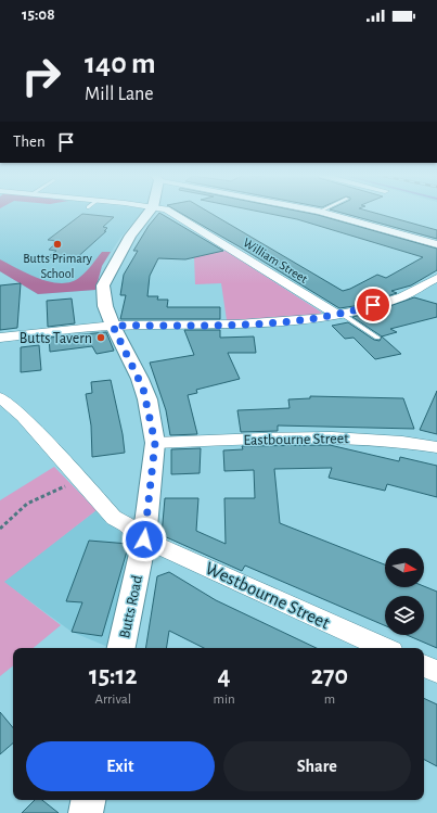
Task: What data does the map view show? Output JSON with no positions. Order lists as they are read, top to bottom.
{
  "streets": {
    "street": [
      "William Street",
      "Eastbourne Street",
      "Westbourne Street",
      "Butts Road"
    ]
  },
  "crossings": [
    ["Eastbourne Street", "Butts Road"],
    ["Westbourne Street", "Butts Road"]
  ],
  "places": ["Butts Primary School", "Butts Tavern"],
  "north": "right",
  "page": {
    "status": "15:08",
    "turn": ["140 m", "Mill Lane"],
    "then": "Then",
    "eta": [
      "15:12",
      "Arrival",
      "4",
      "min",
      "270",
      "m"
    ],
    "buttons": ["Exit", "Share"]
  }
}
